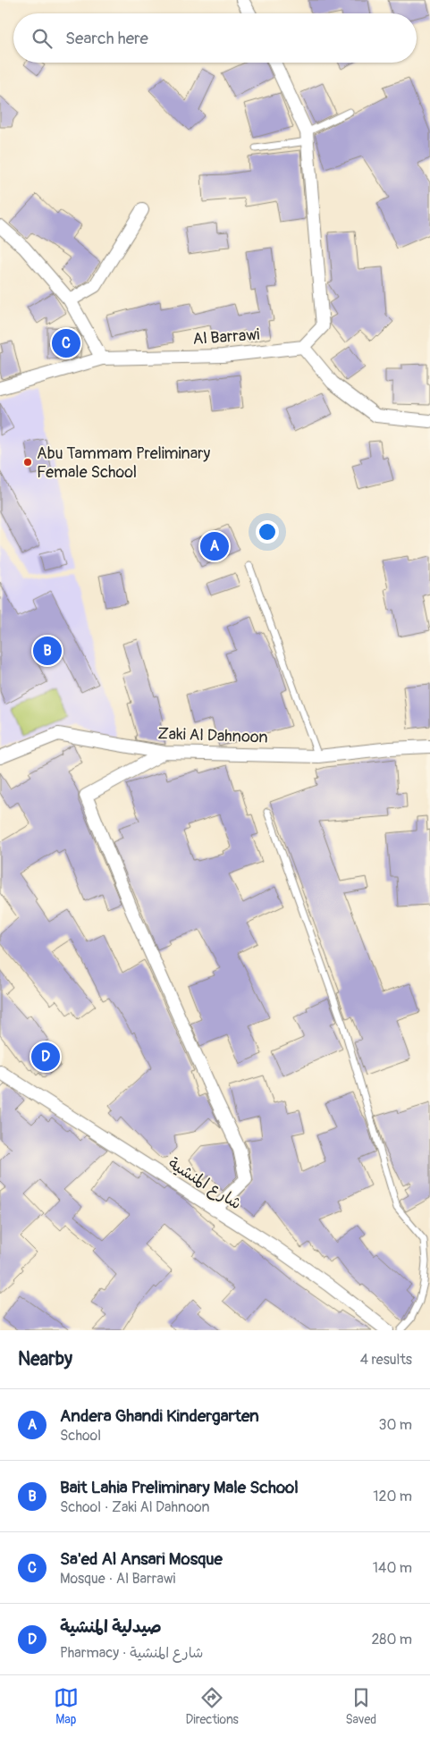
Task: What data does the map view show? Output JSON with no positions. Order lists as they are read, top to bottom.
{
  "streets": {
    "street": ["Al Barrawi", "Zaki Al Dahnoon", "شارع المنشية"]
  },
  "places": ["Abu Tammam Preliminary Female School"],
  "page": {
    "search": "Search here",
    "pins": [
      "C",
      "A",
      "B",
      "D"
    ],
    "heading": ["Nearby", "4 results"],
    "list": [
      {
        "mark": "A",
        "name": "Andera Ghandi Kindergarten",
        "note": "School",
        "value": "30 m"
      },
      {
        "mark": "B",
        "name": "Bait Lahia Preliminary Male School",
        "note": "School · Zaki Al Dahnoon",
        "value": "120 m"
      },
      {
        "mark": "C",
        "name": "Sa'ed Al Ansari Mosque",
        "note": "Mosque · Al Barrawi",
        "value": "140 m"
      },
      {
        "mark": "D",
        "name": "صيدلية المنشية",
        "note": "Pharmacy · شارع المنشية",
        "value": "280 m"
      }
    ],
    "nav": ["Map", "Directions", "Saved"]
  }
}
